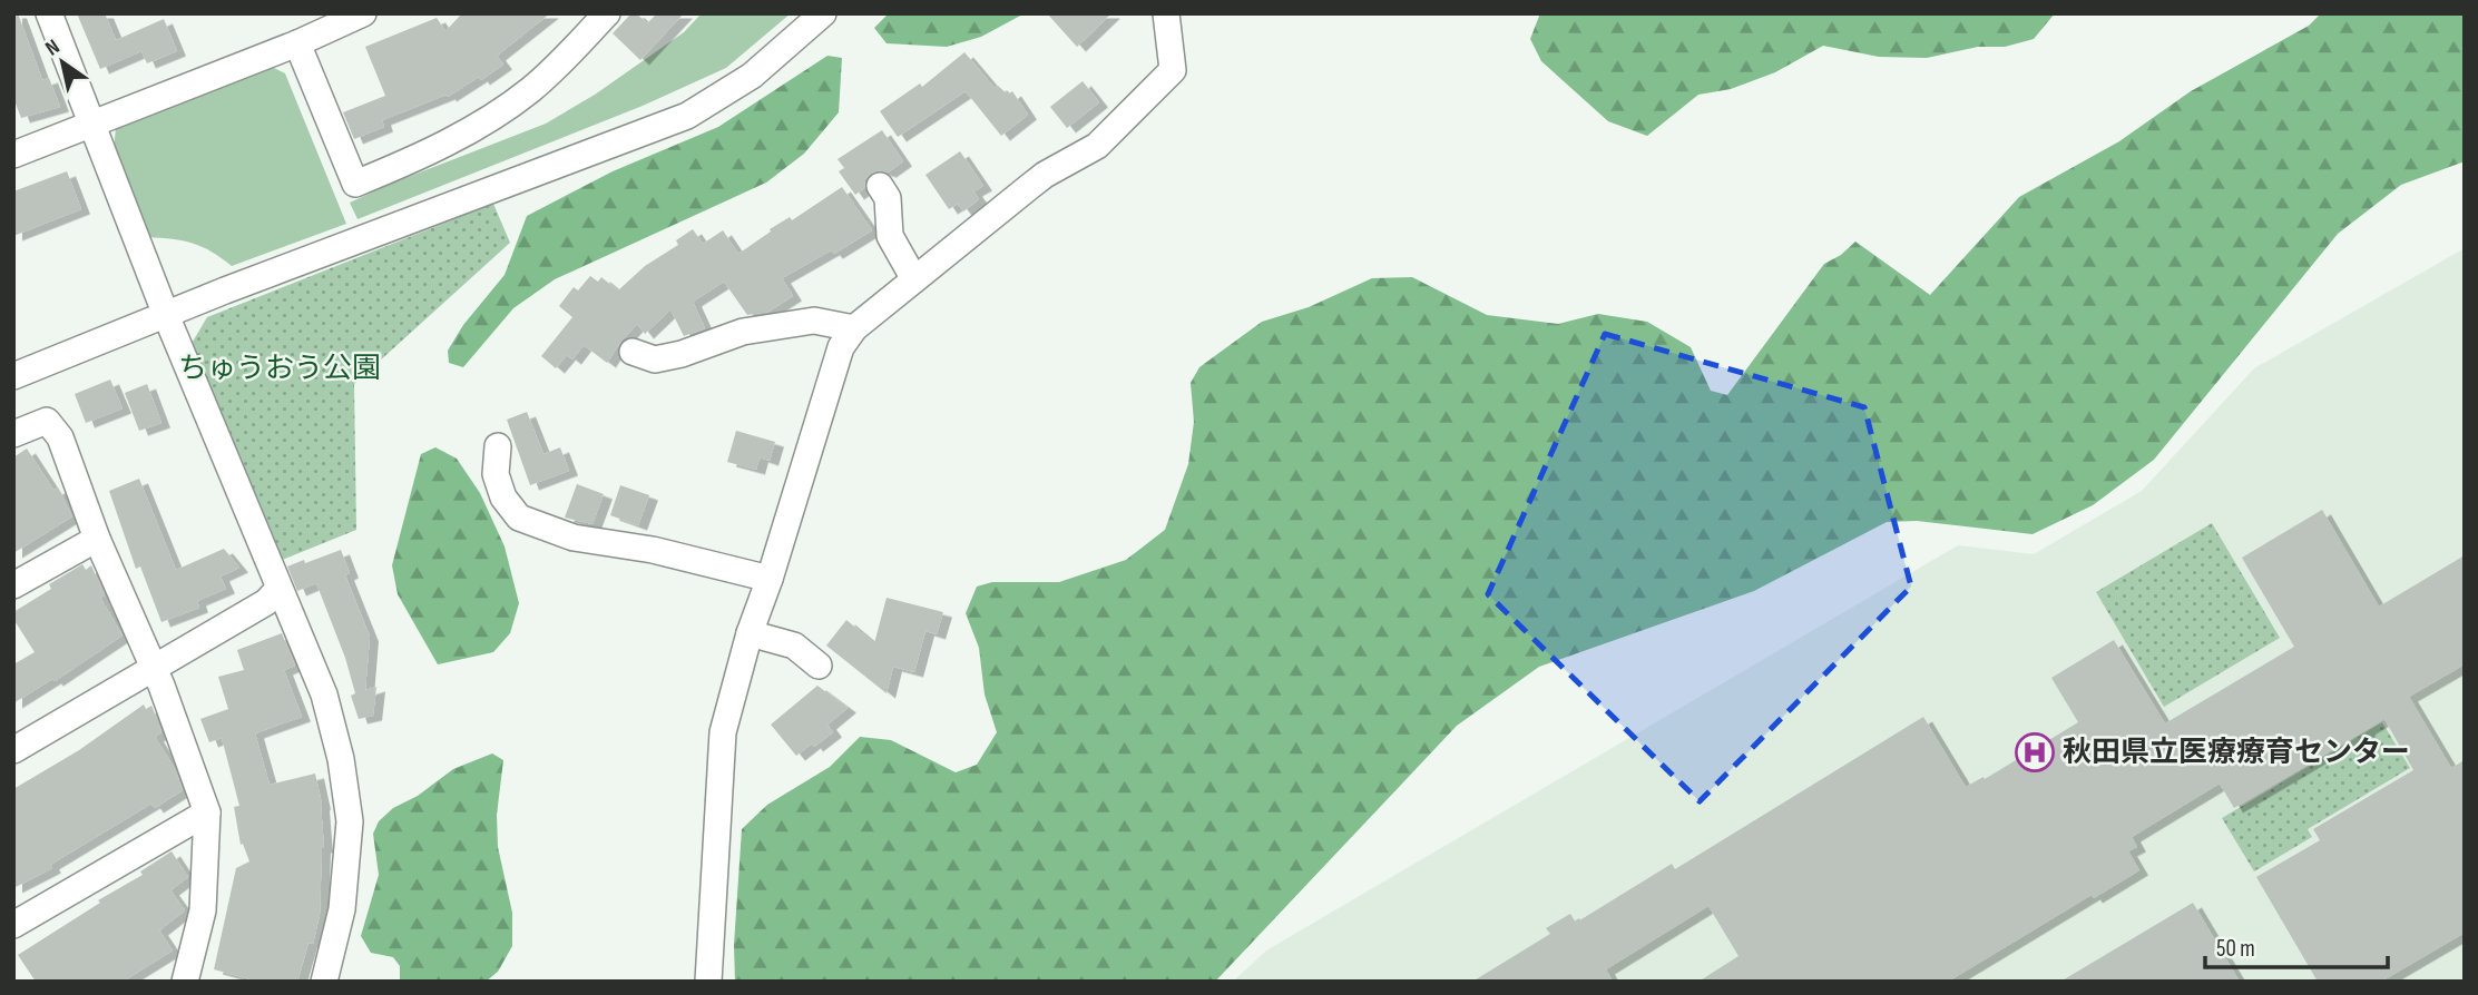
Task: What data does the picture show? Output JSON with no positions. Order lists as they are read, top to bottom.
{
  "parks": ["ちゅうおう公園"],
  "places": {
    "hospital": ["秋田県立医療療育センター"]
  },
  "scale_bar": "50 m",
  "north": "top left"
}
